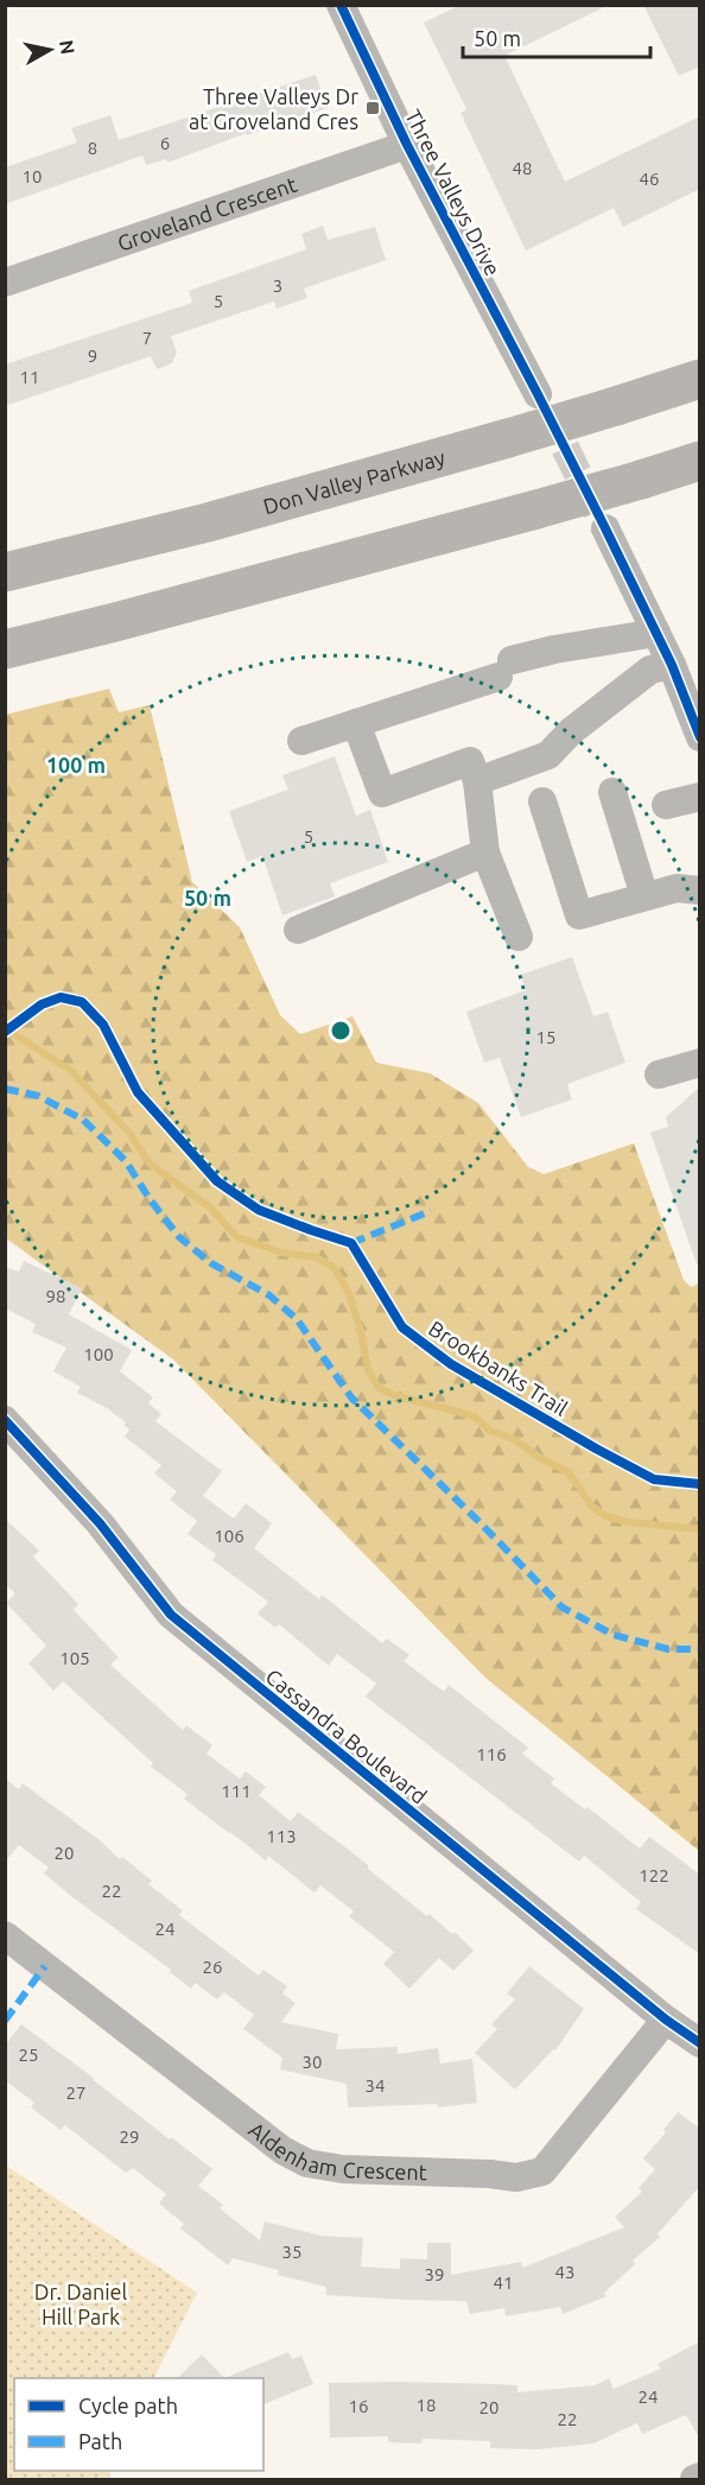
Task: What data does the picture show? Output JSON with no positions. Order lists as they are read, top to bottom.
{
  "streets": {
    "highway": ["Don Valley Parkway"],
    "street": [
      "Three Valleys Drive",
      "Groveland Crescent",
      "Cassandra Boulevard",
      "Aldenham Crescent"
    ],
    "cycle path": ["Brookbanks Trail"]
  },
  "crossings": [
    ["Three Valleys Drive", "Groveland Crescent"],
    ["Cassandra Boulevard", "Aldenham Crescent"]
  ],
  "parks": ["Dr. Daniel Hill Park"],
  "places": {
    "transit": ["Three Valleys Dr at Groveland Cres"]
  },
  "house_numbers": [
    "6",
    "8",
    "48",
    "10",
    "46",
    "3",
    "5",
    "7",
    "9",
    "11",
    "5",
    "15",
    "98",
    "100",
    "106",
    "105",
    "116",
    "111",
    "113",
    "20",
    "122",
    "22",
    "24",
    "26",
    "25",
    "30",
    "34",
    "27",
    "29",
    "35",
    "43",
    "39",
    "41",
    "24",
    "18",
    "16",
    "20",
    "22"
  ],
  "legend": ["Cycle path", "Path"],
  "scale_bar": "50 m",
  "north": "right",
  "rings": ["100 m", "50 m"]
}
